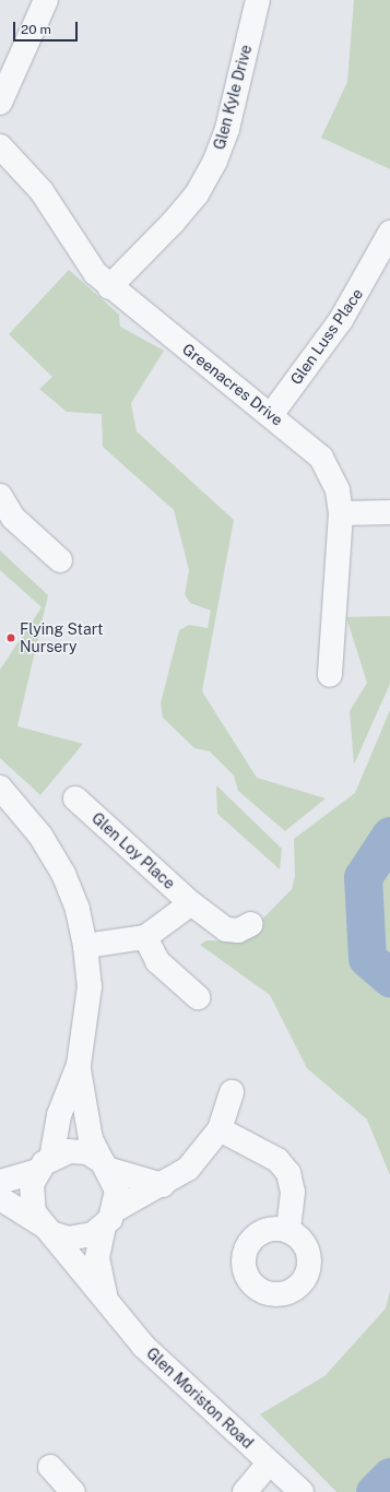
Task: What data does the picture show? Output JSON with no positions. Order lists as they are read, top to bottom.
{
  "streets": {
    "street": [
      "Glen Kyle Drive",
      "Glen Luss Place",
      "Greenacres Drive",
      "Glen Loy Place",
      "Glen Moriston Road"
    ]
  },
  "crossings": [
    ["Glen Kyle Drive", "Greenacres Drive"],
    ["Glen Luss Place", "Greenacres Drive"]
  ],
  "places": ["Flying Start Nursery"],
  "scale_bar": "20 m"
}
